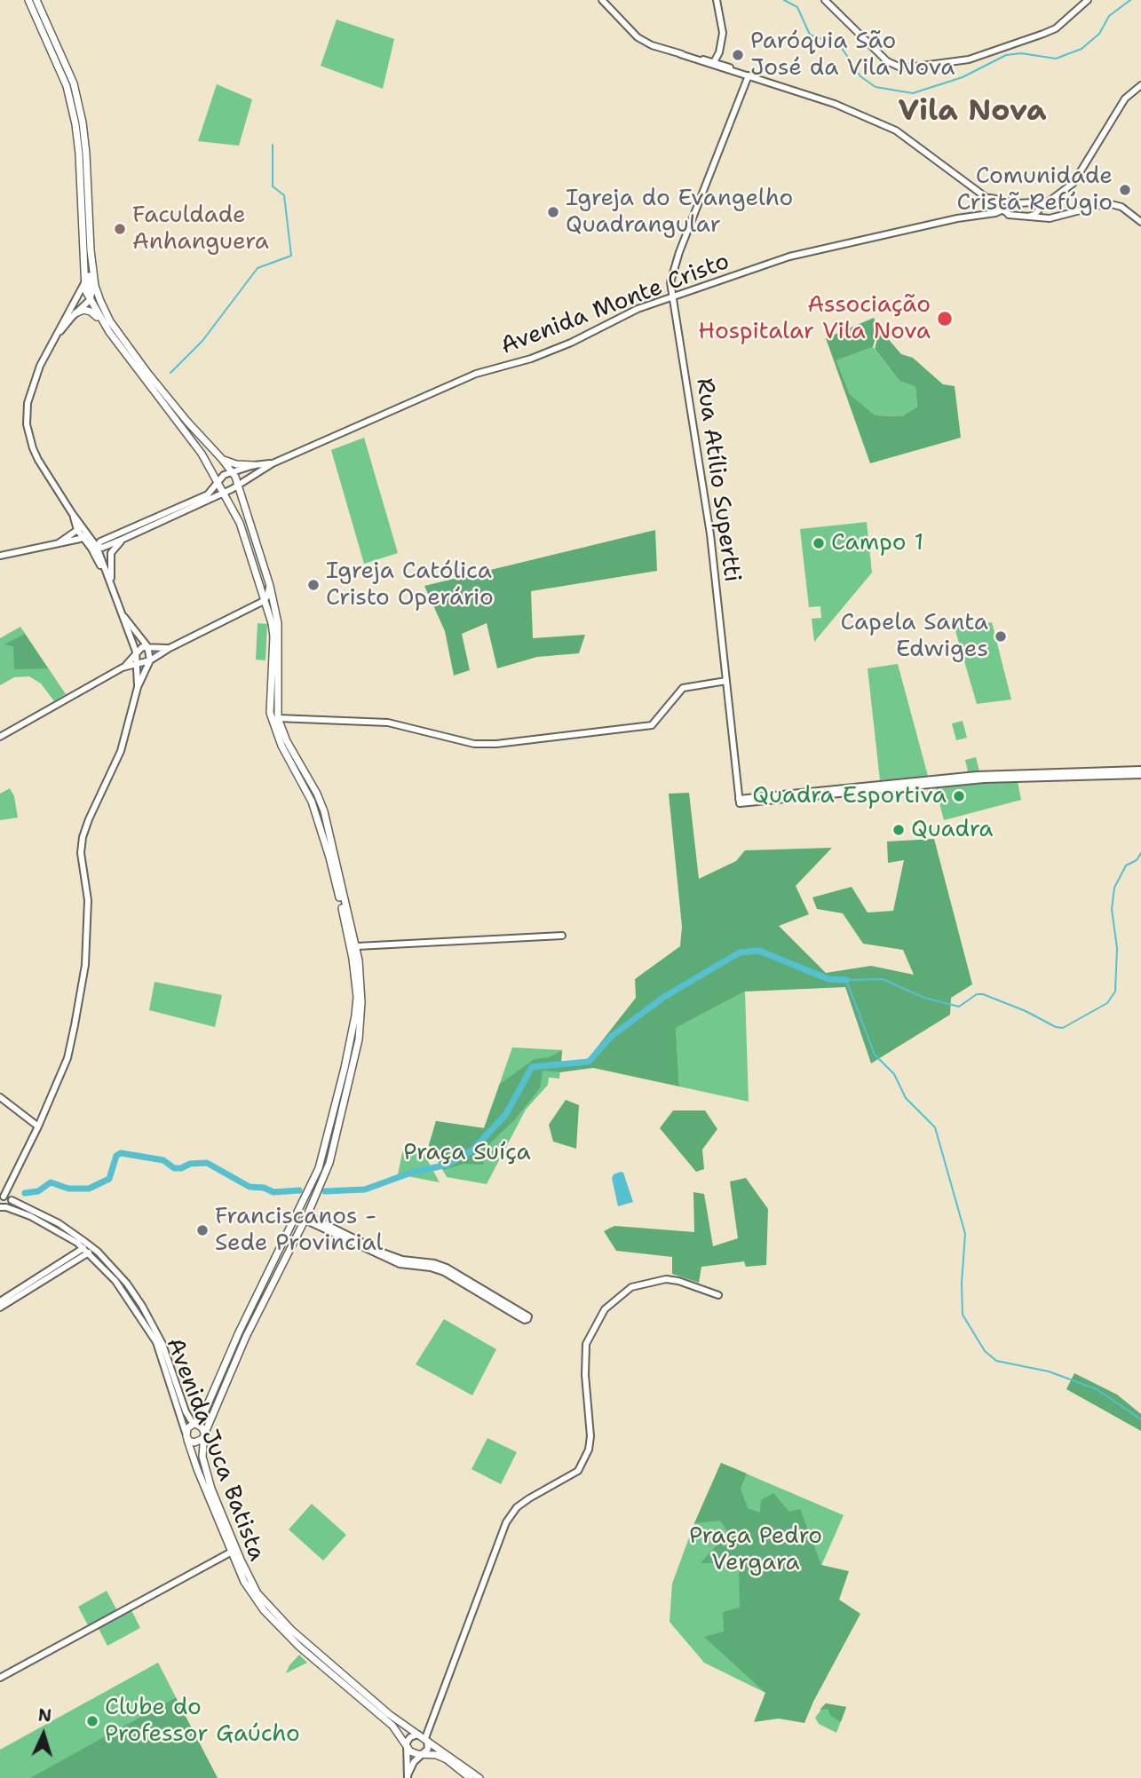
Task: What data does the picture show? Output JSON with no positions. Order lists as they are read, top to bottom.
{
  "streets": {
    "main road": ["Avenida Monte Cristo", "Rua Atílio Supertti", "Avenida Juca Batista"]
  },
  "crossings": [
    ["Avenida Monte Cristo", "Rua Atílio Supertti"]
  ],
  "districts": ["Vila Nova"],
  "parks": ["Praça Suíça", "Praça Pedro Vergara"],
  "places": [
    "Paróquia São José da Vila Nova",
    "Comunidade Cristã Refúgio",
    "Igreja do Evangelho Quadrangular",
    "Faculdade Anhanguera",
    "Associação Hospitalar Vila Nova",
    "Campo 1",
    "Igreja Católica Cristo Operário",
    "Capela Santa Edwiges",
    "Quadra Esportiva",
    "Quadra",
    "Franciscanos - Sede Provincial",
    "Clube do Professor Gaúcho"
  ],
  "north": "top"
}
